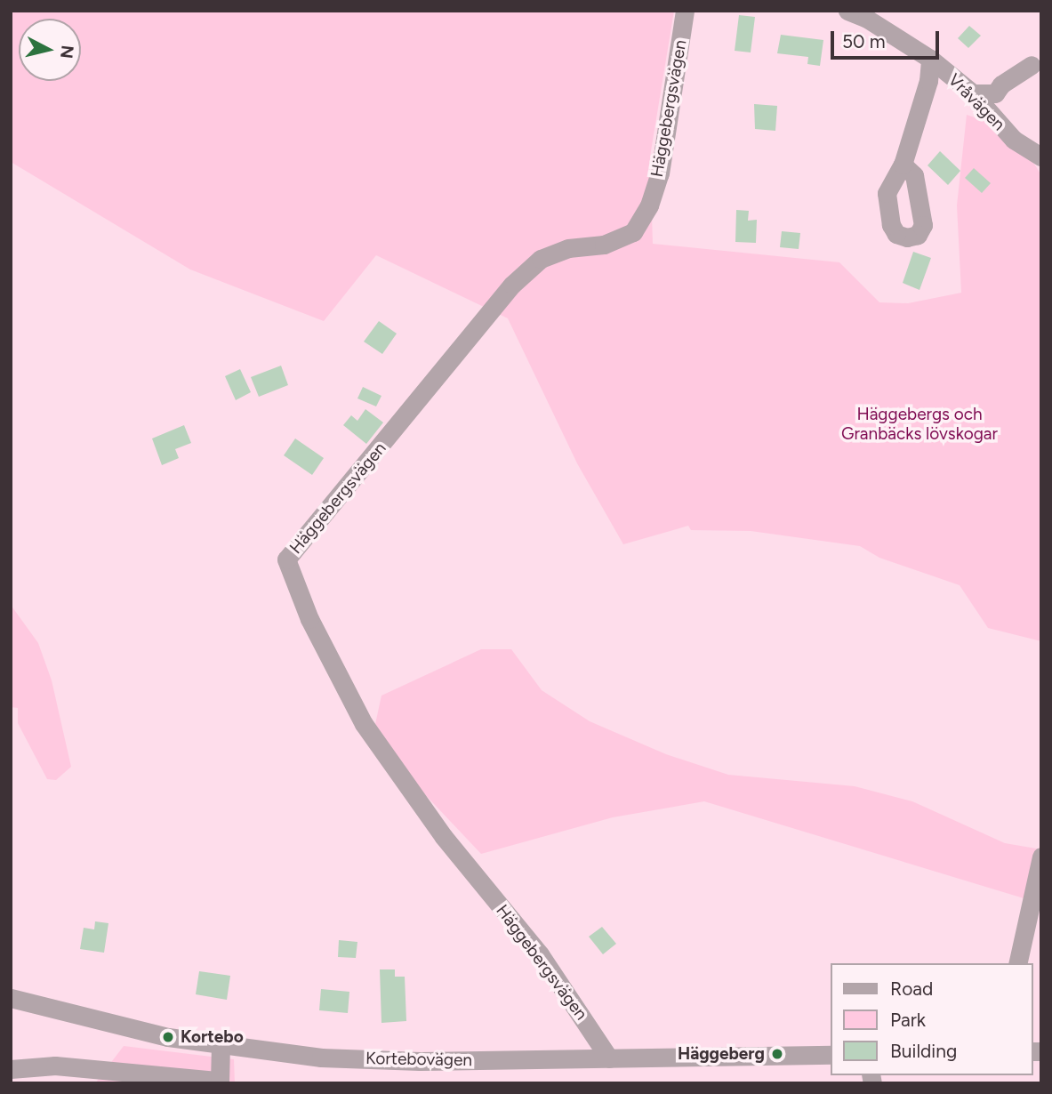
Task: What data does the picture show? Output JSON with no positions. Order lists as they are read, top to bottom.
{
  "streets": {
    "street": ["Vråvägen", "Häggebergsvägen", "Kortebovägen"]
  },
  "crossings": [
    ["Häggebergsvägen", "Kortebovägen"]
  ],
  "parks": ["Häggebergs och Granbäcks lövskogar"],
  "places": ["Kortebo", "Häggeberg"],
  "legend": ["Road", "Park", "Building"],
  "scale_bar": "50 m",
  "north": "right"
}
